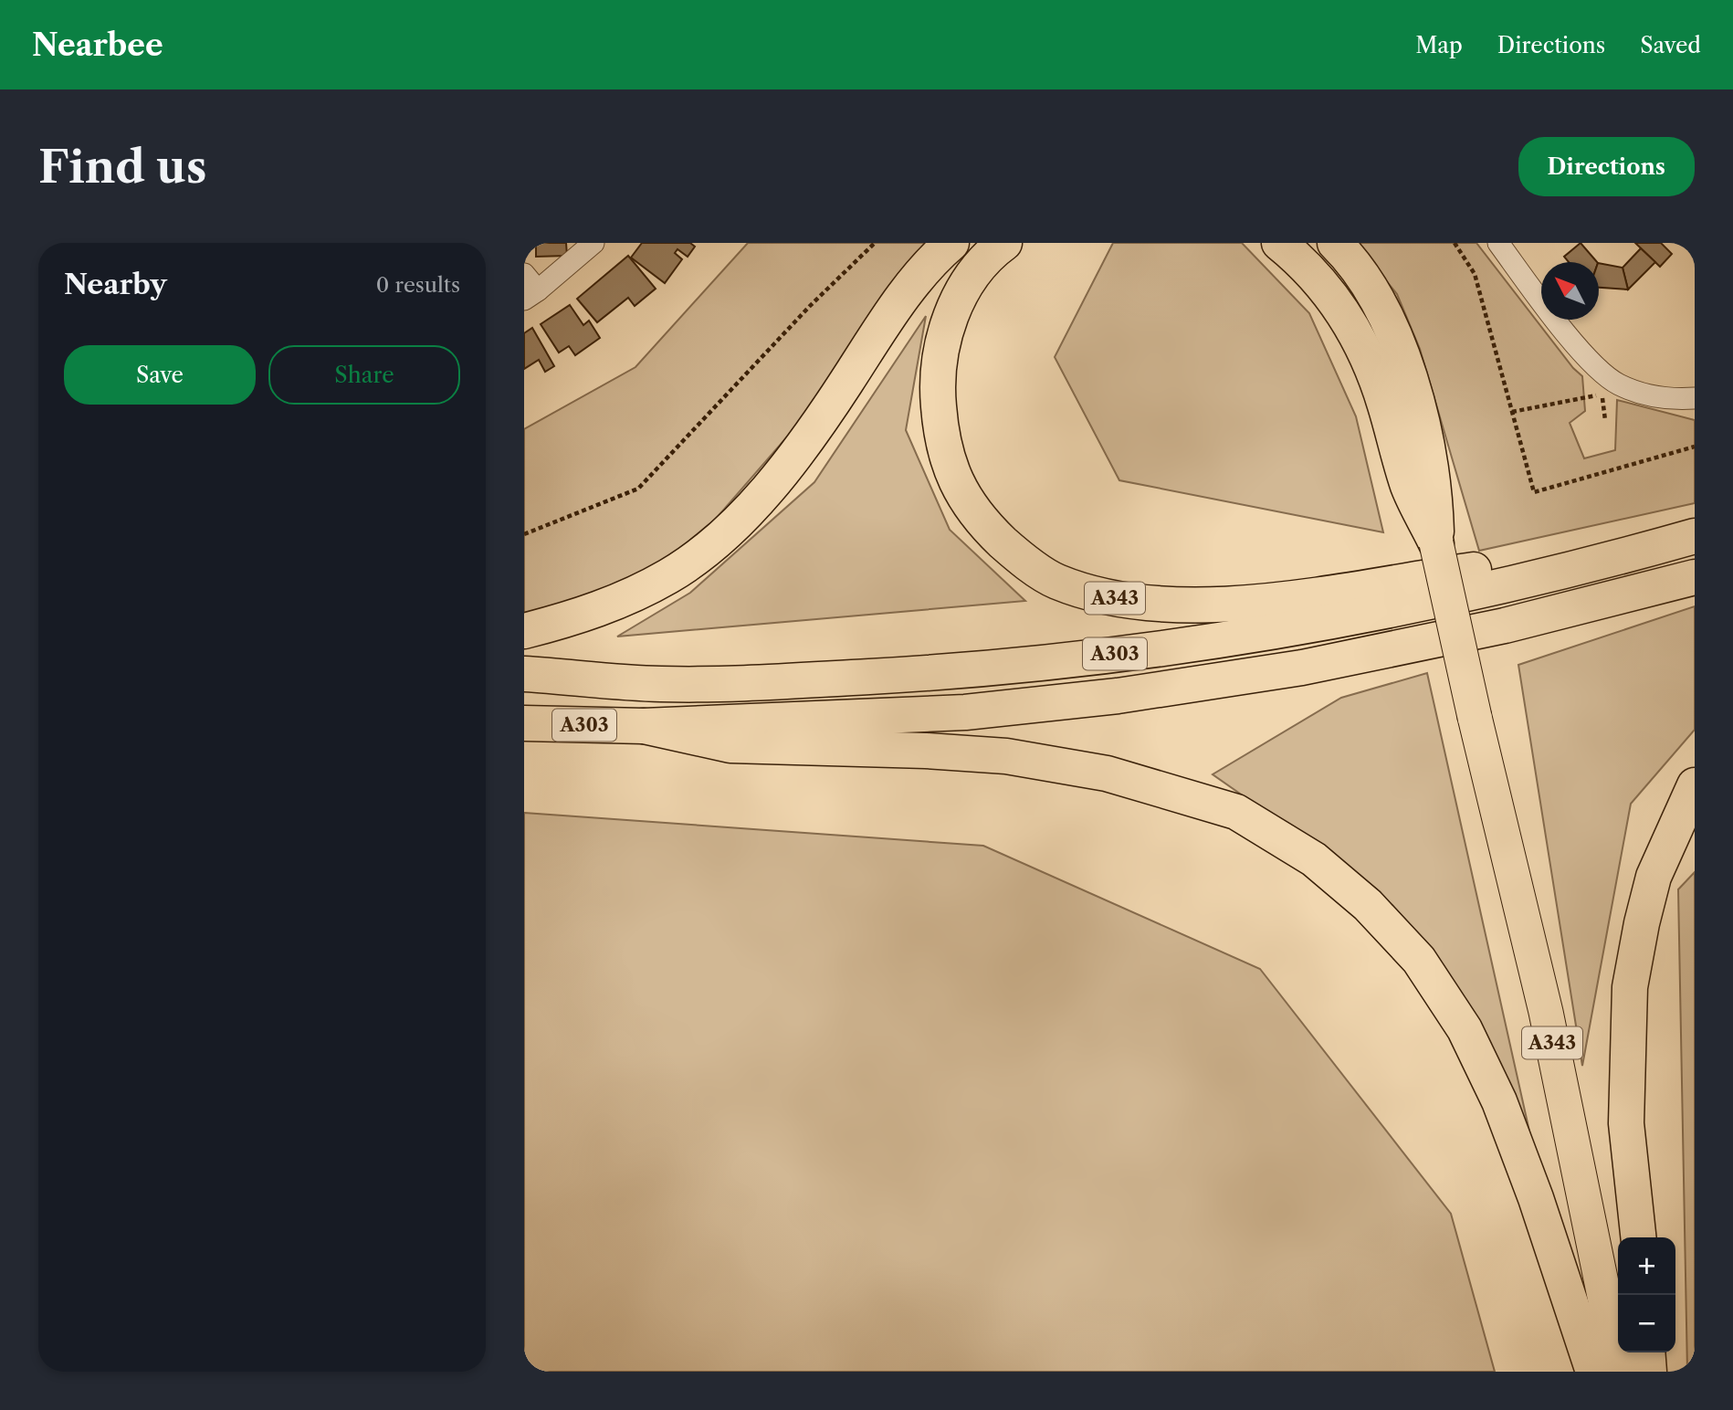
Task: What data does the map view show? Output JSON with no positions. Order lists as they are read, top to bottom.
{
  "streets": {
    "highway": ["A343", "A303"]
  },
  "crossings": [
    ["A343", "A303"]
  ],
  "north": "top left",
  "page": {
    "header": "Nearbee",
    "nav": ["Map", "Directions", "Saved"],
    "buttons": [
      "Directions",
      ["Save", "Share"]
    ],
    "title": "Find us",
    "heading": ["Nearby", "0 results"],
    "map_buttons": ["+", "−"]
  }
}
